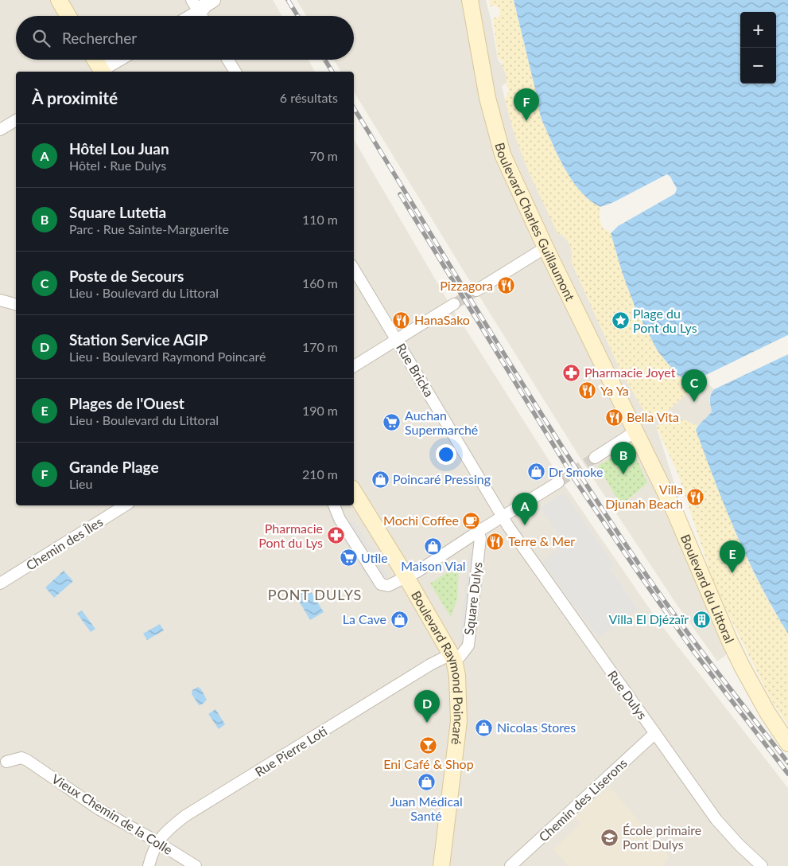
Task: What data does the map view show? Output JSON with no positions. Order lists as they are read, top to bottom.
{
  "streets": {
    "main road": ["Boulevard Charles Guillaumont", "Boulevard du Littoral", "Boulevard Raymond Poincaré"],
    "street": [
      "Rue Bricka",
      "Chemin des Îles",
      "Square Dulys",
      "Rue Dulys",
      "Rue Pierre Loti",
      "Chemin des Liserons",
      "Vieux Chemin de la Colle"
    ]
  },
  "crossings": [
    ["Boulevard Charles Guillaumont", "Boulevard du Littoral"],
    ["Rue Bricka", "Rue Dulys"],
    ["Square Dulys", "Boulevard Raymond Poincaré"],
    ["Square Dulys", "Rue Pierre Loti"],
    ["Boulevard Raymond Poincaré", "Rue Pierre Loti"],
    ["Rue Dulys", "Chemin des Liserons"],
    ["Rue Pierre Loti", "Vieux Chemin de la Colle"]
  ],
  "districts": ["PONT DULYS"],
  "places": {
    "restaurant": [
      "Pizzagora",
      "HanaSako",
      "Ya Ya",
      "Bella Vita",
      "Villa Djunah Beach",
      "Terre & Mer"
    ],
    "place": ["Plage du Pont du Lys"],
    "pharmacy": ["Pharmacie Joyet", "Pharmacie Pont du Lys"],
    "supermarket": ["Auchan Supermarché", "Utile"],
    "shop": [
      "Dr Smoke",
      "Poincaré Pressing",
      "Maison Vial",
      "La Cave",
      "Nicolas Stores",
      "Juan Médical Santé"
    ],
    "cafe": ["Mochi Coffee"],
    "building": ["Villa El Djézaïr"],
    "bar": ["Eni Café & Shop"],
    "school or university": ["École primaire Pont Dulys"]
  },
  "page": {
    "map_buttons": ["+", "−"],
    "search": "Rechercher",
    "heading": ["À proximité", "6 résultats"],
    "pins": [
      "F",
      "C",
      "B",
      "A",
      "E",
      "D"
    ],
    "list": [
      {
        "mark": "A",
        "name": "Hôtel Lou Juan",
        "note": "Hôtel · Rue Dulys",
        "value": "70 m"
      },
      {
        "mark": "B",
        "name": "Square Lutetia",
        "note": "Parc · Rue Sainte-Marguerite",
        "value": "110 m"
      },
      {
        "mark": "C",
        "name": "Poste de Secours",
        "note": "Lieu · Boulevard du Littoral",
        "value": "160 m"
      },
      {
        "mark": "D",
        "name": "Station Service AGIP",
        "note": "Lieu · Boulevard Raymond Poincaré",
        "value": "170 m"
      },
      {
        "mark": "E",
        "name": "Plages de l'Ouest",
        "note": "Lieu · Boulevard du Littoral",
        "value": "190 m"
      },
      {
        "mark": "F",
        "name": "Grande Plage",
        "note": "Lieu",
        "value": "210 m"
      }
    ]
  }
}
